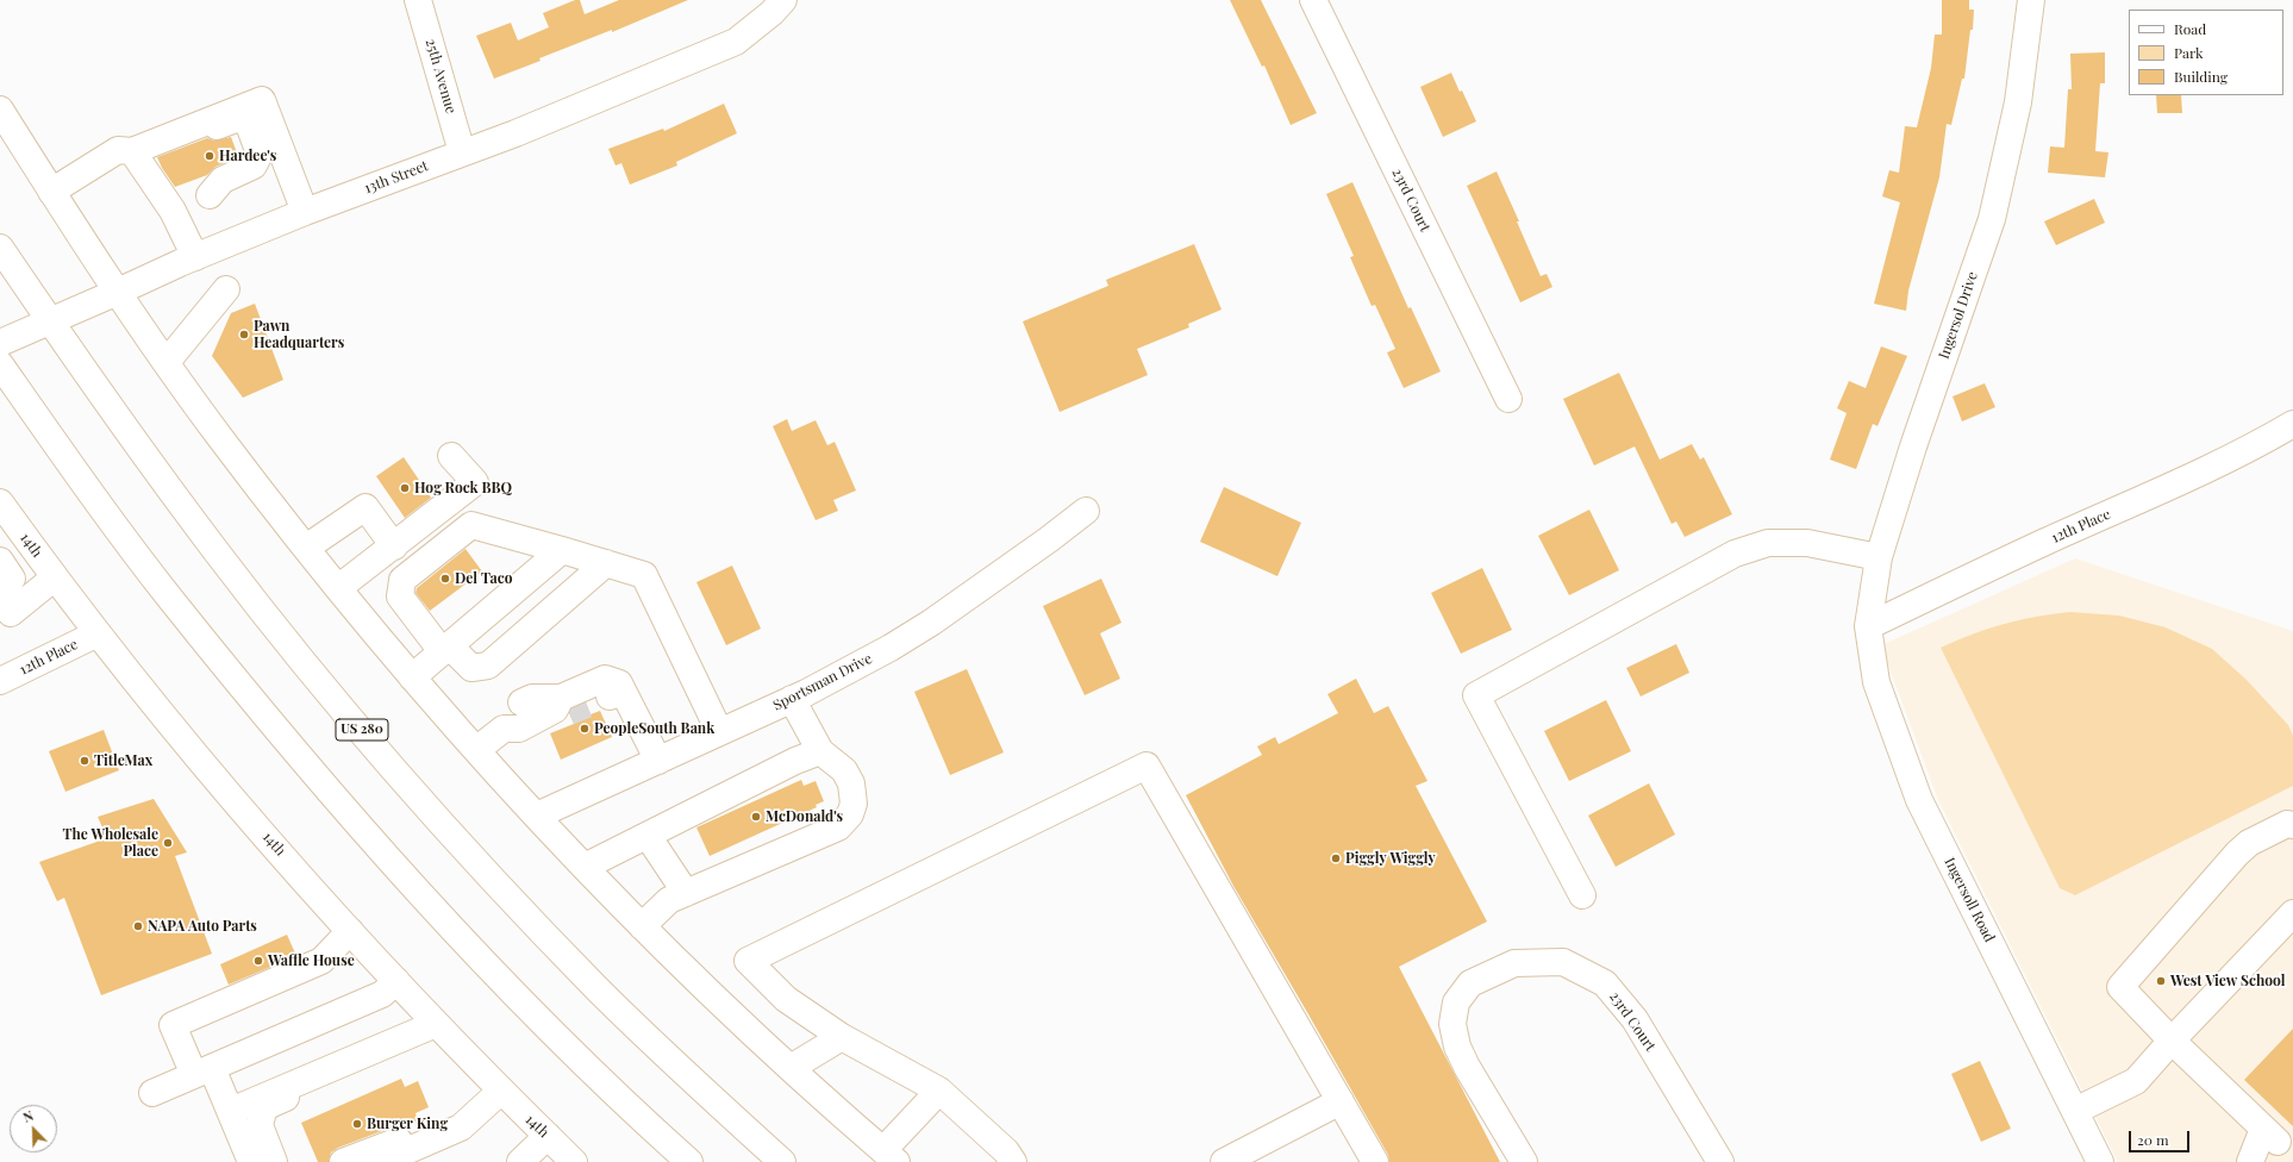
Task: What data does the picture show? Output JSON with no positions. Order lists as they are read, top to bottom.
{
  "streets": {
    "main road": [
      "25th Avenue",
      "13th Street",
      "23rd Court",
      "Ingersol Drive",
      "12th Place",
      "14th",
      "Sportsman Drive",
      "US 280",
      "Ingersoll Road"
    ]
  },
  "crossings": [
    ["25th Avenue", "13th Street"],
    ["13th Street", "US 280"],
    ["Ingersol Drive", "12th Place"],
    ["Ingersol Drive", "Ingersoll Road"],
    ["12th Place", "14th"],
    ["12th Place", "Ingersoll Road"]
  ],
  "places": [
    "Hardee's",
    "Pawn Headquarters",
    "Hog Rock BBQ",
    "Del Taco",
    "PeopleSouth Bank",
    "TitleMax",
    "McDonald's",
    "The Wholesale Place",
    "Piggly Wiggly",
    "NAPA Auto Parts",
    "Waffle House",
    "West View School",
    "Burger King"
  ],
  "legend": ["Road", "Park", "Building"],
  "scale_bar": "20 m",
  "north": "top left"
}
